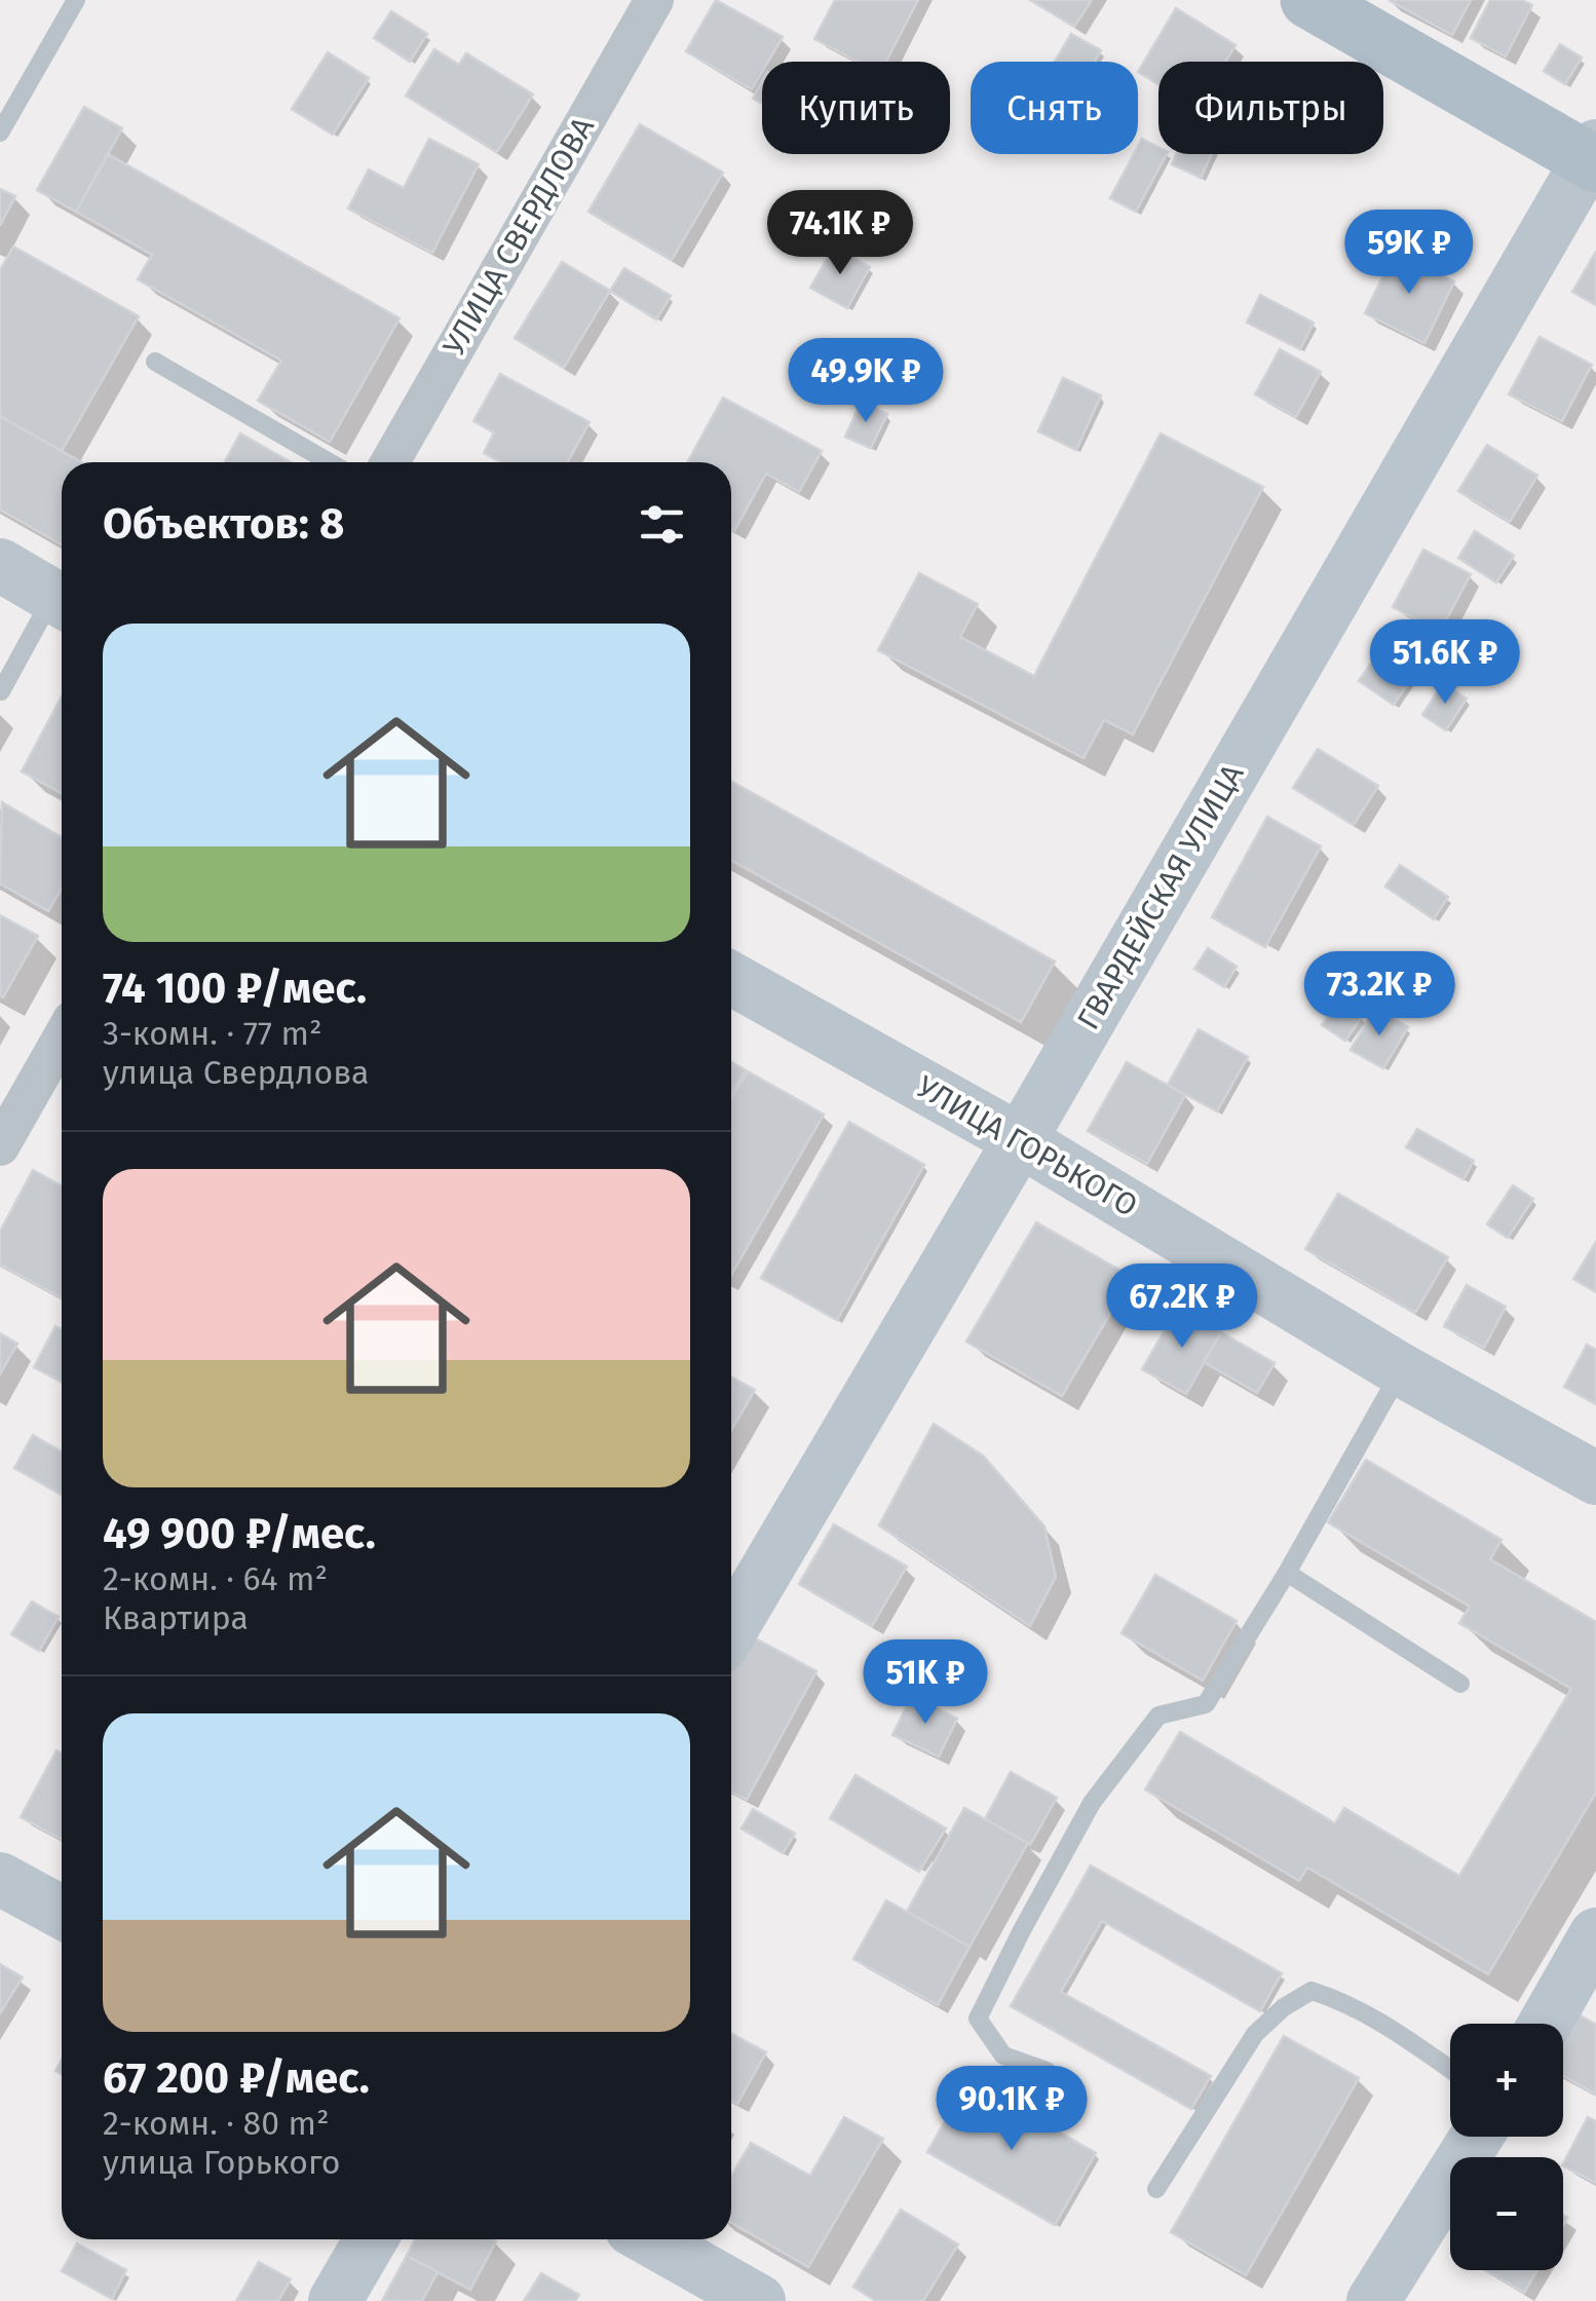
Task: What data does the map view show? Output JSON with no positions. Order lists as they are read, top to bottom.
{
  "streets": {
    "street": ["УЛИЦА СВЕРДЛОВА", "ГВАРДЕЙСКАЯ УЛИЦА", "УЛИЦА ГОРЬКОГО"]
  },
  "crossings": [
    ["ГВАРДЕЙСКАЯ УЛИЦА", "УЛИЦА ГОРЬКОГО"]
  ],
  "page": {
    "chip": ["Купить", "Снять", "Фильтры"],
    "price": [
      "74.1K ₽",
      "59K ₽",
      "49.9K ₽",
      "51.6K ₽",
      "73.2K ₽",
      "67.2K ₽",
      "51K ₽",
      "90.1K ₽"
    ],
    "heading": "Объектов: 8",
    "list": [
      {
        "name": "74 100 ₽/мес.",
        "note": "3-комн. · 77 m² · улица Свердлова"
      },
      {
        "name": "49 900 ₽/мес.",
        "note": "2-комн. · 64 m² · Квартира"
      },
      {
        "name": "67 200 ₽/мес.",
        "note": "2-комн. · 80 m² · улица Горького"
      }
    ],
    "map_buttons": ["+", "−"]
  }
}
